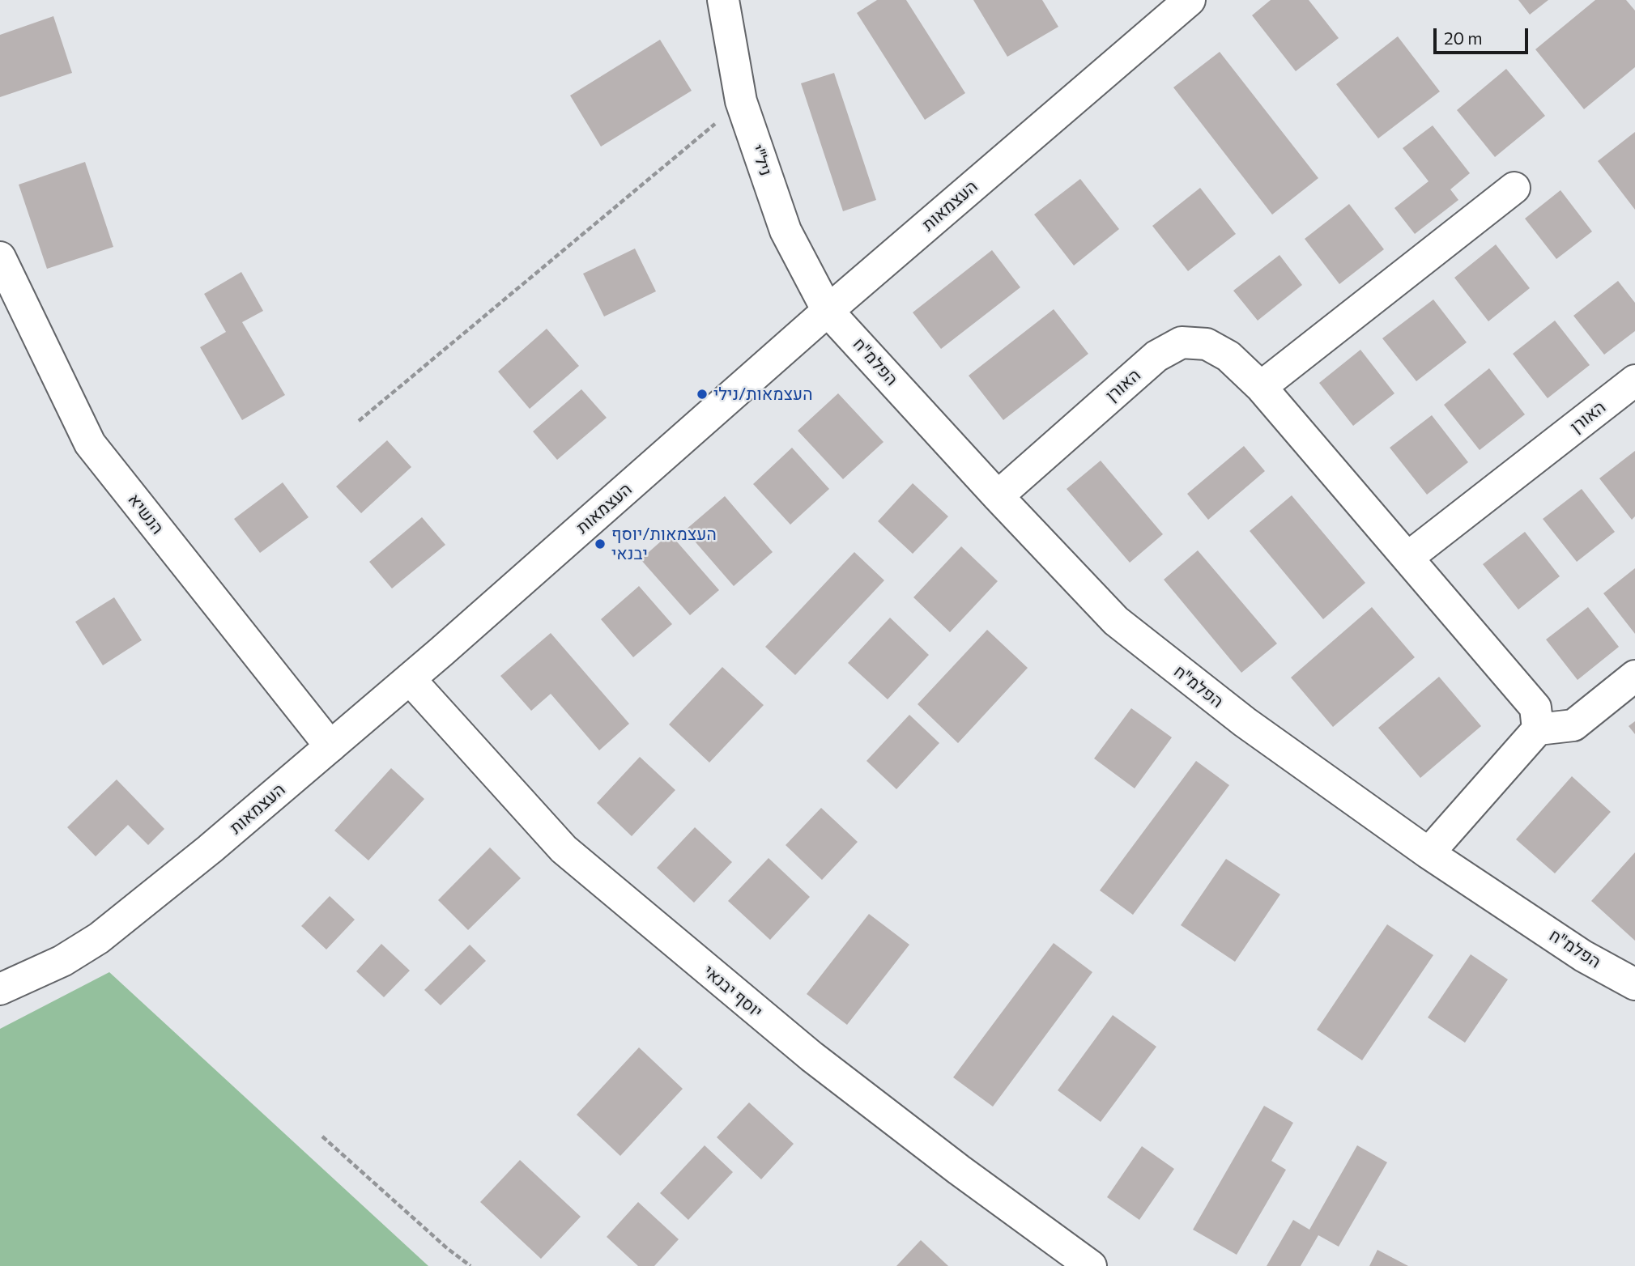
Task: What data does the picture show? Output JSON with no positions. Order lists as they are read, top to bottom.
{
  "streets": {
    "street": [
      "ניל\"י",
      "העצמאות",
      "הפלמ\"ח",
      "האורן",
      "הנשיא",
      "יוסף יבנאי"
    ]
  },
  "crossings": [
    ["ניל\"י", "העצמאות"],
    ["ניל\"י", "הפלמ\"ח"],
    ["העצמאות", "הפלמ\"ח"],
    ["העצמאות", "הנשיא"],
    ["העצמאות", "יוסף יבנאי"],
    ["הפלמ\"ח", "האורן"]
  ],
  "places": ["העצמאות/נילי", "העצמאות/יוסף יבנאי"],
  "scale_bar": "20 m"
}
